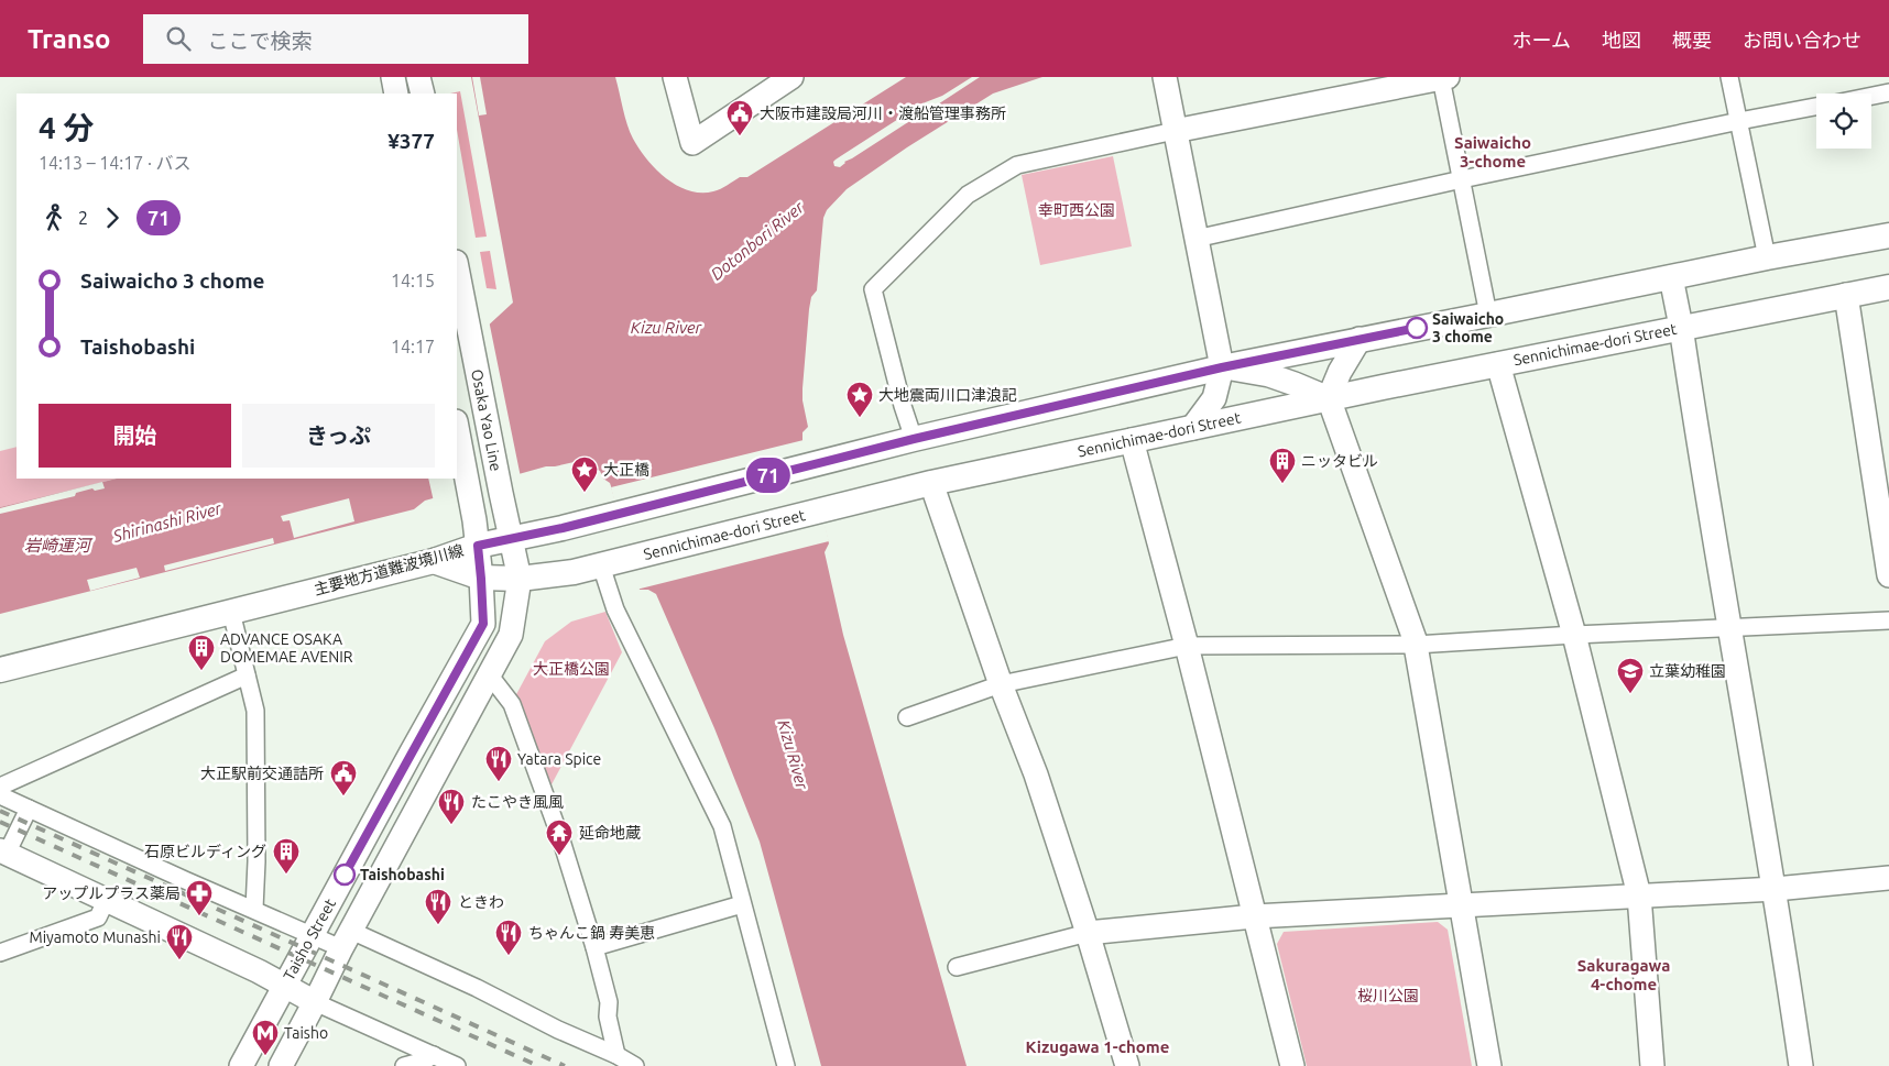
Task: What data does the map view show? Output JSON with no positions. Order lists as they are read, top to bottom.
{
  "streets": {
    "main road": ["Sennichimae-dori Street", "主要地方道難波境川線"],
    "street": ["Osaka Yao Line", "Taisho Street"]
  },
  "crossings": [
    ["Sennichimae-dori Street", "Osaka Yao Line"],
    ["Sennichimae-dori Street", "主要地方道難波境川線"],
    ["Sennichimae-dori Street", "Taisho Street"],
    ["Osaka Yao Line", "主要地方道難波境川線"],
    ["Osaka Yao Line", "Taisho Street"]
  ],
  "districts": ["Saiwaicho 3-chome", "Sakuragawa 4-chome", "Kizugawa 1-chome"],
  "water": [
    "Dotonbori River",
    "Kizu River",
    "Shirinashi River",
    "岩崎運河"
  ],
  "parks": ["幸町西公園", "大正橋公園", "桜川公園"],
  "places": {
    "public building": ["大阪市建設局河川・渡船管理事務所", "大正駅前交通詰所"],
    "other": ["Saiwaicho 3 chome", "Taishobashi"],
    "place": ["大地震両川口津浪記", "大正橋"],
    "building": ["ニッタビル", "ADVANCE OSAKA DOMEMAE AVENIR", "石原ビルディング"],
    "school or university": ["立葉幼稚園"],
    "restaurant": [
      "Yatara Spice",
      "たこやき風風",
      "ときわ",
      "ちゃんこ鍋 寿美恵",
      "Miyamoto Munashi"
    ],
    "temple": ["延命地蔵"],
    "pharmacy": ["アップルプラス薬局"],
    "metro station": ["Taisho"]
  },
  "lines": ["bus line 71"],
  "page": {
    "header": "Transo",
    "search": "ここで検索",
    "nav": [
      "ホーム",
      "地図",
      "概要",
      "お問い合わせ"
    ],
    "on_map": "71",
    "heading": ["4 分", "14:13 – 14:17 · バス", "¥377"],
    "legs": ["2", "71"],
    "list": [
      {
        "name": "Saiwaicho 3 chome",
        "value": "14:15"
      },
      {
        "name": "Taishobashi",
        "value": "14:17"
      }
    ],
    "buttons": ["開始", "きっぷ"]
  }
}
